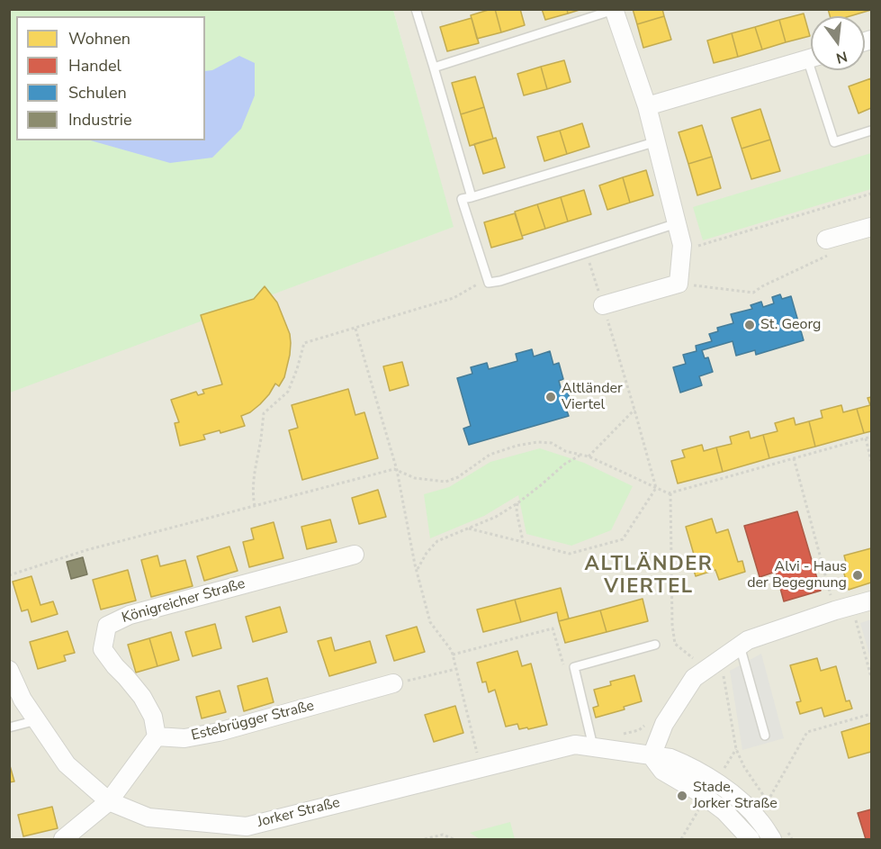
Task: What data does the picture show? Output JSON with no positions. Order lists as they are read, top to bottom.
{
  "streets": {
    "street": ["Königreicher Straße", "Estebrügger Straße", "Jorker Straße"]
  },
  "crossings": [
    ["Königreicher Straße", "Estebrügger Straße"]
  ],
  "districts": ["ALTLÄNDER VIERTEL"],
  "places": [
    "St. Georg",
    "Altländer Viertel",
    "Alvi - Haus der Begegnung",
    "Stade, Jorker Straße"
  ],
  "legend": [
    "Wohnen",
    "Handel",
    "Schulen",
    "Industrie"
  ],
  "north": "bottom"
}
